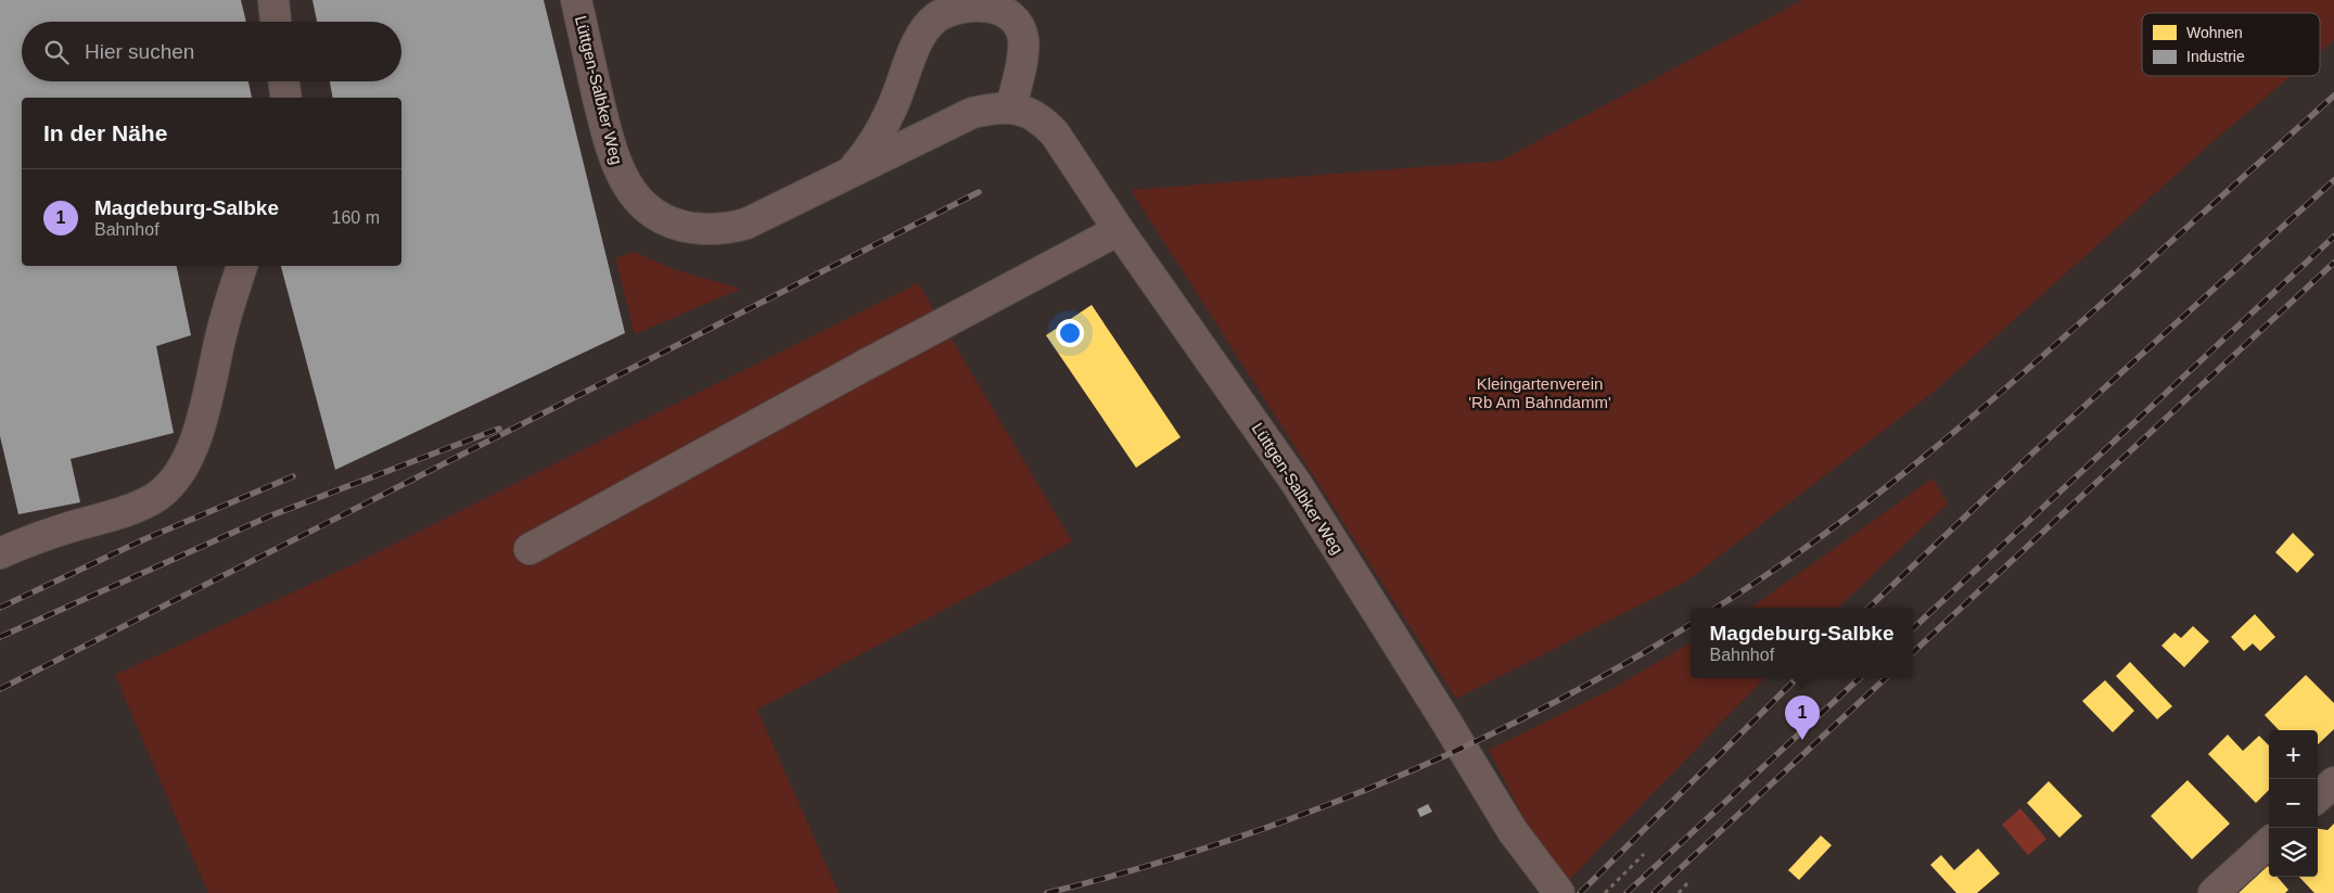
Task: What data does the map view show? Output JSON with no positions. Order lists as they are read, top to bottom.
{
  "streets": {
    "street": ["Lüttgen-Salbker Weg"]
  },
  "parks": ["Kleingartenverein 'Rb Am Bahndamm'"],
  "legend": ["Wohnen", "Industrie"],
  "page": {
    "search": "Hier suchen",
    "heading": "In der Nähe",
    "list": [
      {
        "mark": "1",
        "name": "Magdeburg-Salbke",
        "note": "Bahnhof",
        "value": "160 m"
      }
    ],
    "popup": ["Magdeburg-Salbke", "Bahnhof"],
    "pins": "1",
    "map_buttons": ["+", "−"]
  }
}
